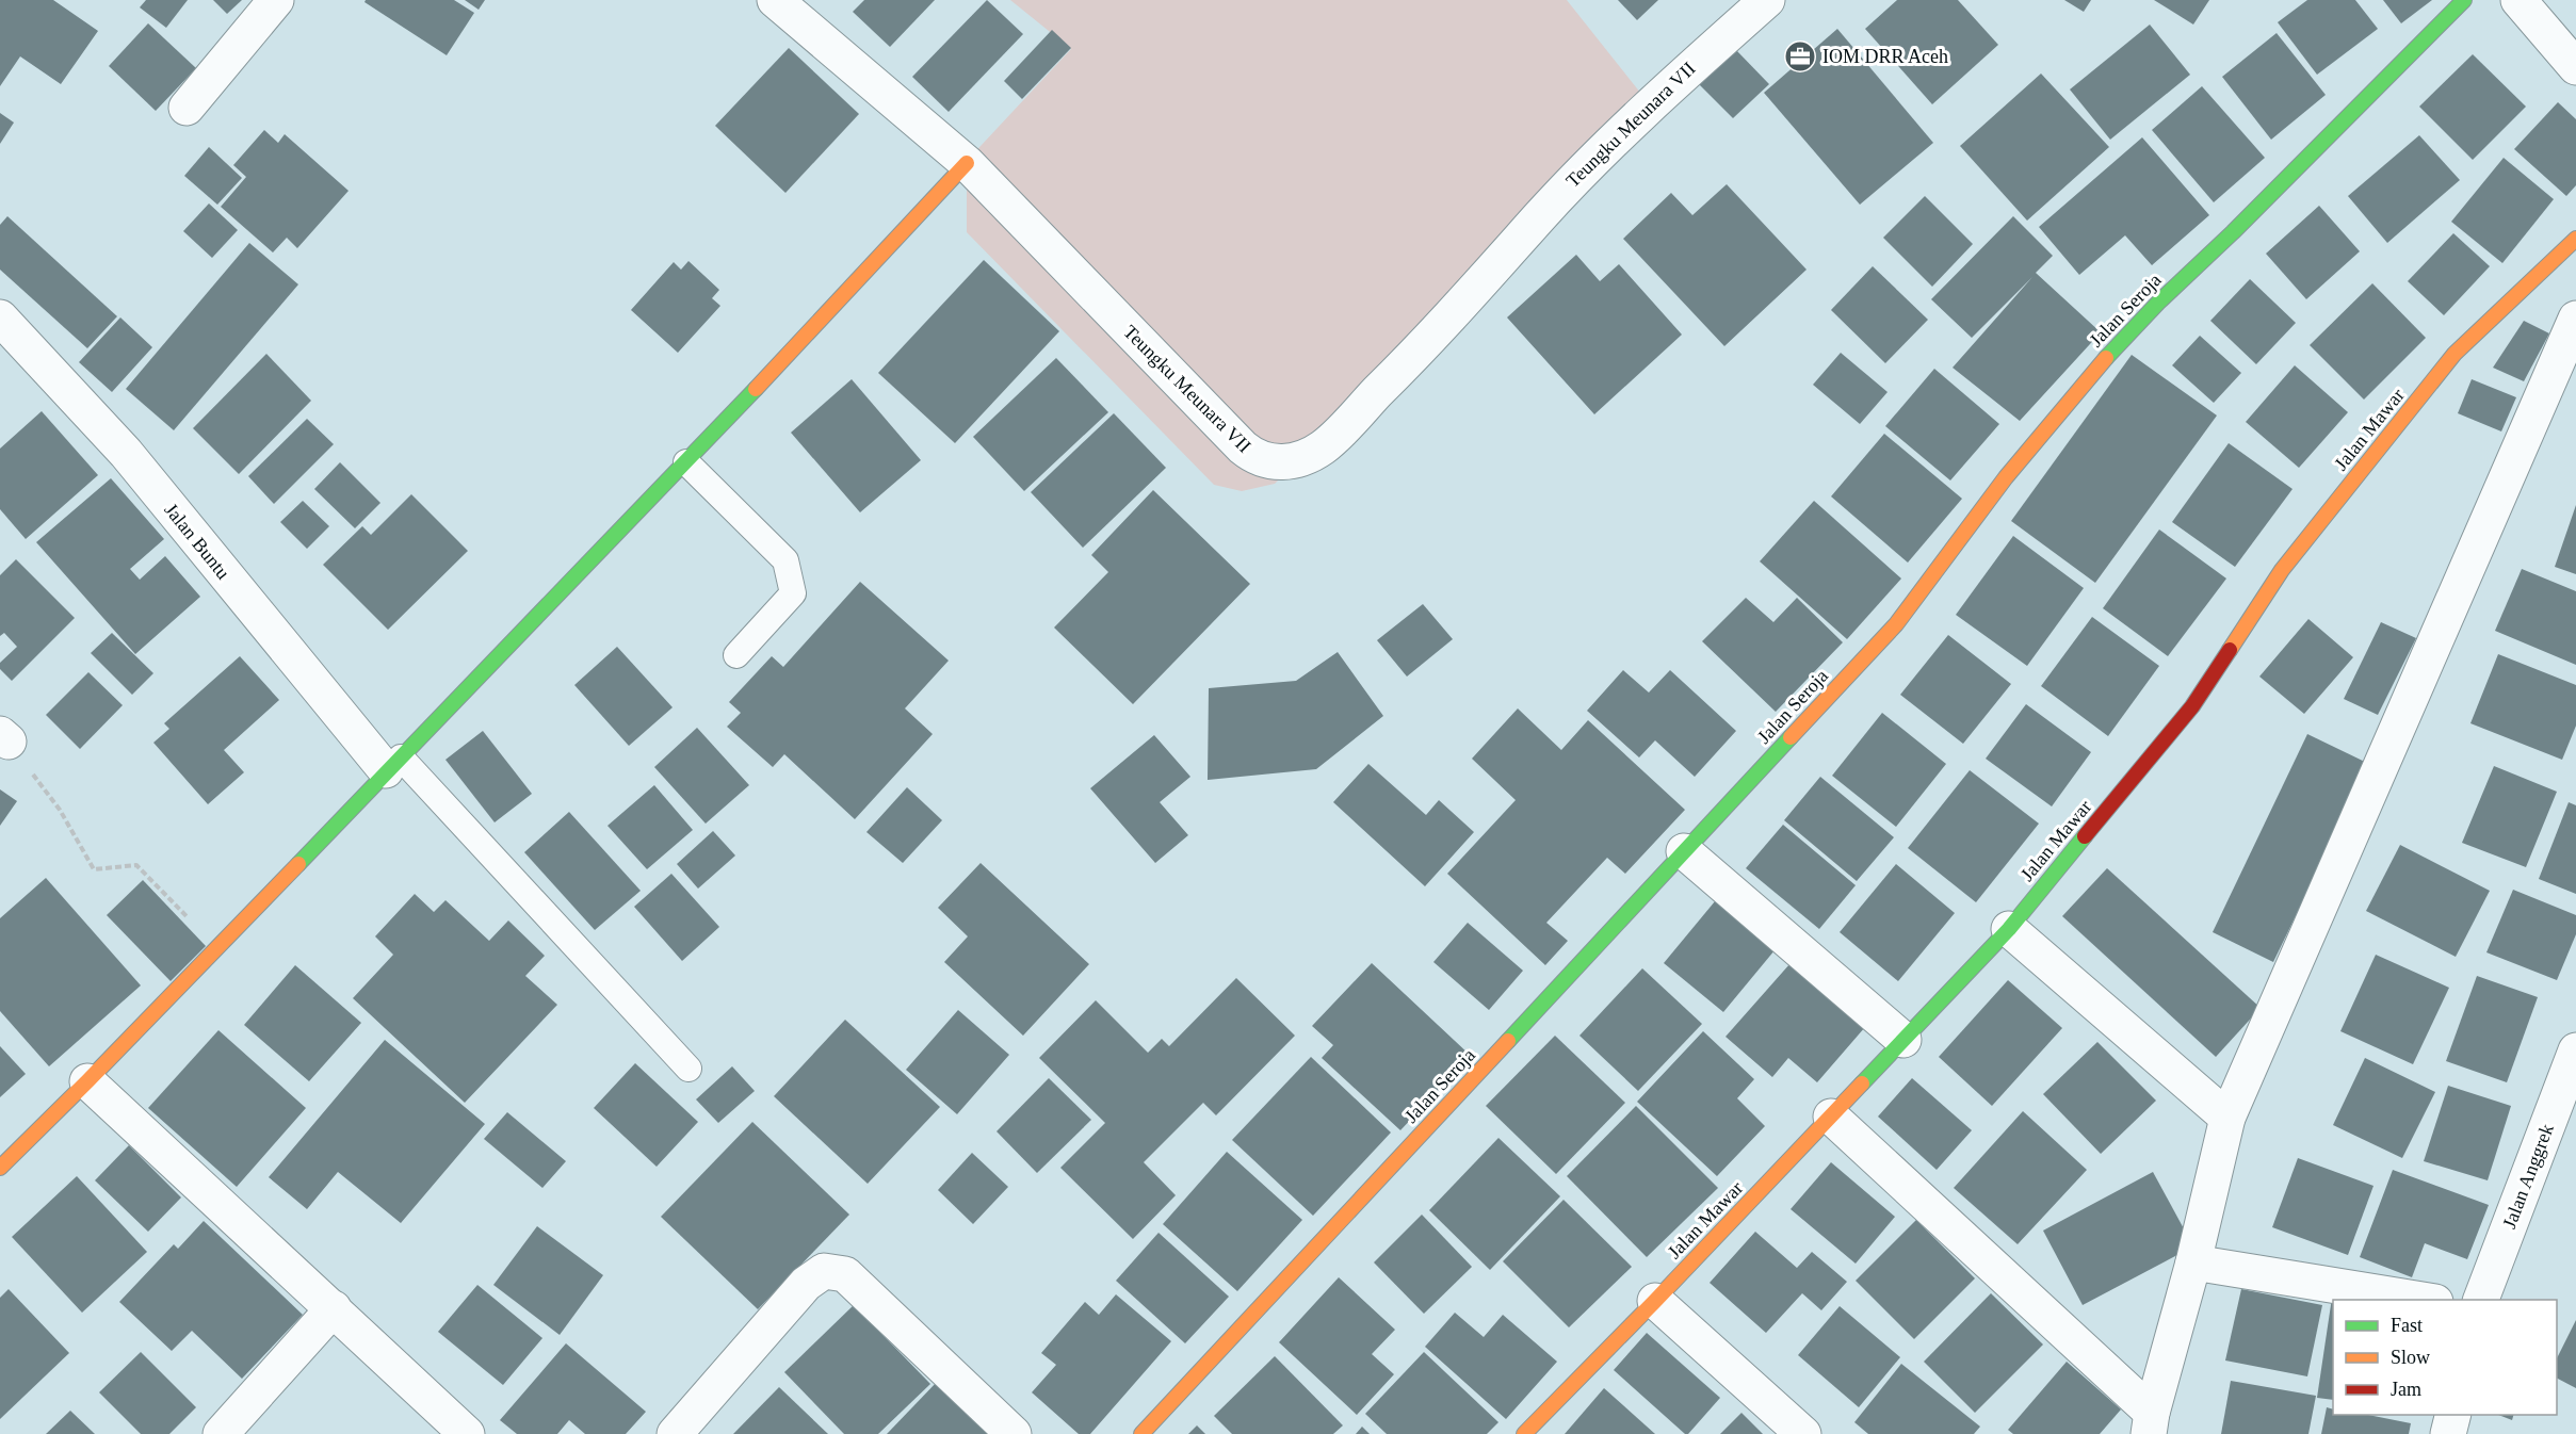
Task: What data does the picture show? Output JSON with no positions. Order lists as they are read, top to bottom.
{
  "streets": {
    "street": [
      "Teungku Meunara VII",
      "Jalan Seroja",
      "Jalan Mawar",
      "Jalan Buntu",
      "Jalan Anggrek"
    ]
  },
  "places": {
    "office": ["IOM DRR Aceh"]
  },
  "legend": ["Fast", "Slow", "Jam"]
}
